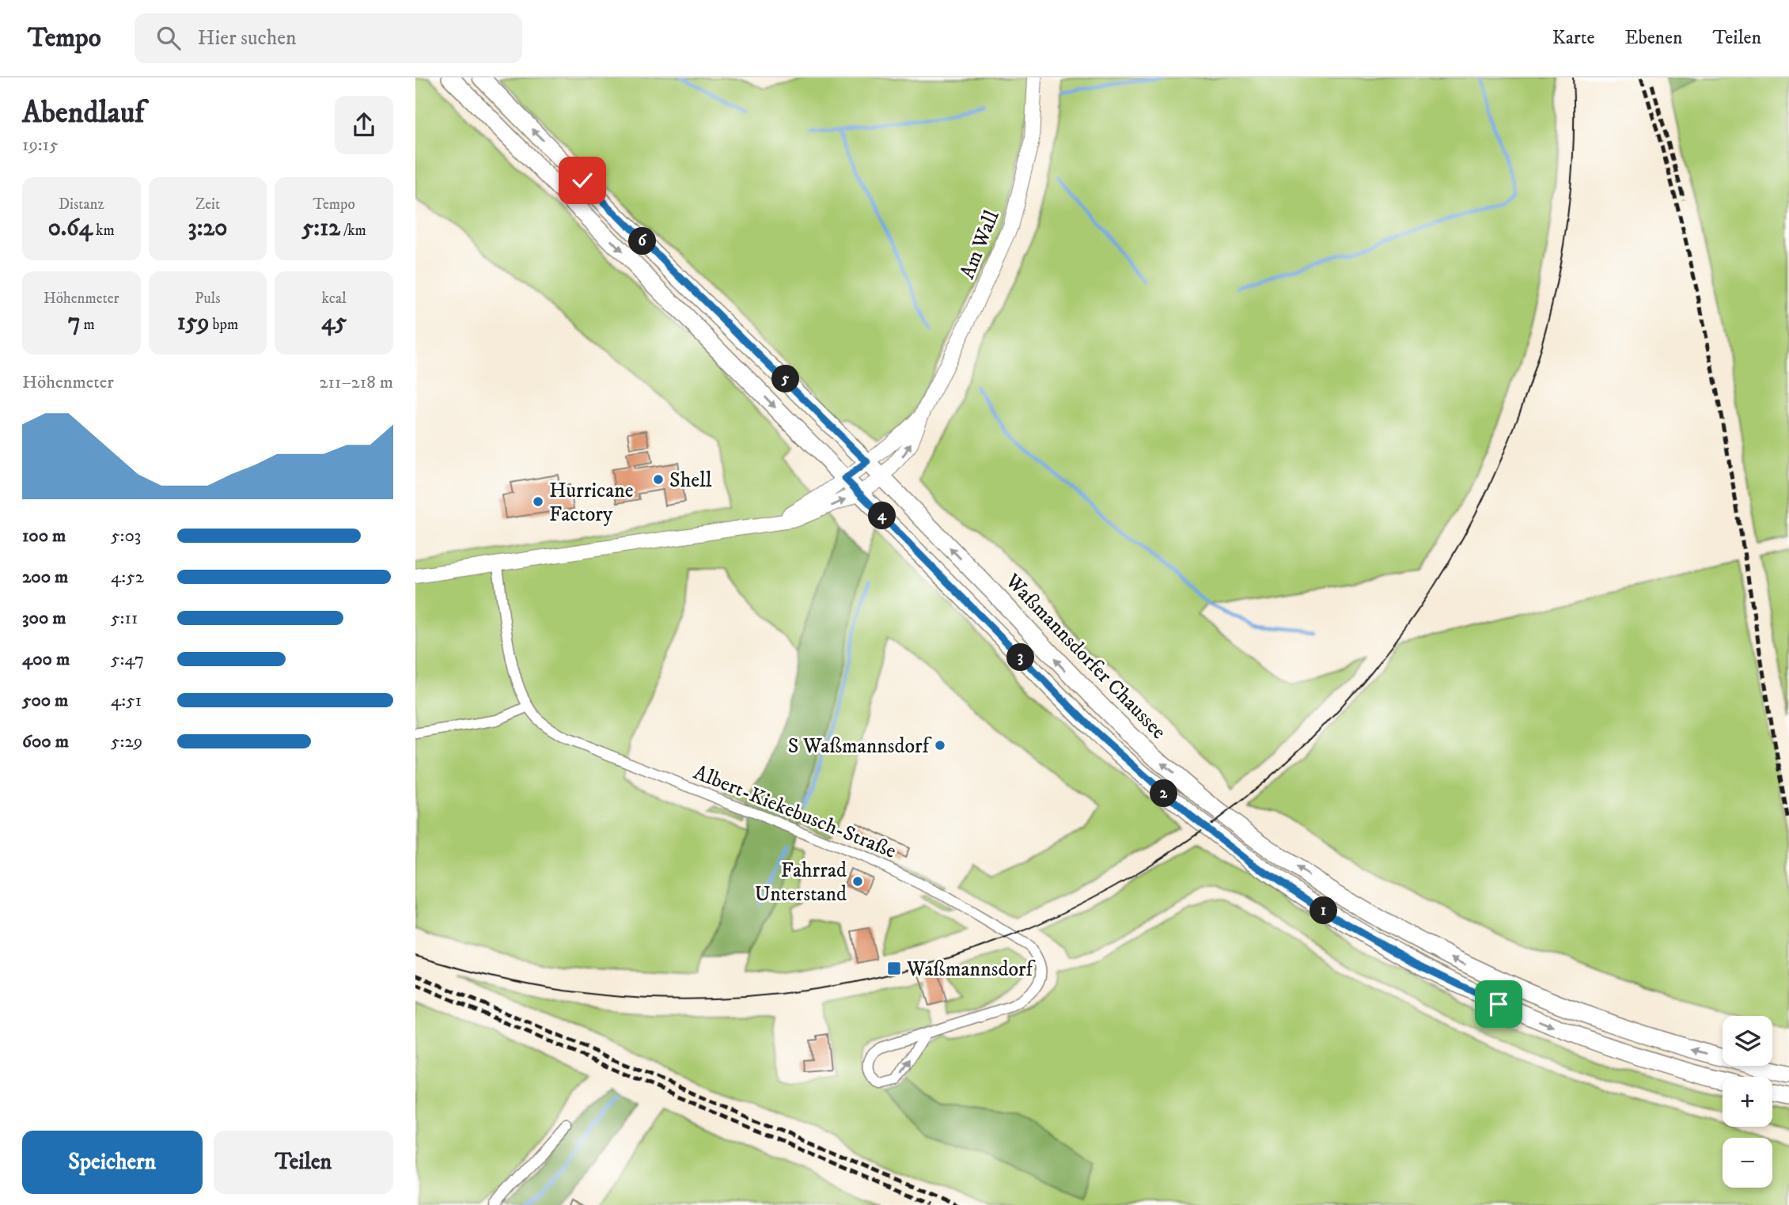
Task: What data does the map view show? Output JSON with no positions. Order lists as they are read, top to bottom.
{
  "streets": {
    "main road": ["Waßmannsdorfer Chaussee"],
    "street": ["Am Wall", "Albert-Kiekebusch-Straße"]
  },
  "crossings": [
    ["Am Wall", "Waßmannsdorfer Chaussee"],
    ["Am Wall", "Albert-Kiekebusch-Straße"]
  ],
  "places": {
    "other": [
      "Shell",
      "Hurricane Factory",
      "S Waßmannsdorf",
      "Fahrrad Unterstand"
    ],
    "transit": ["Waßmannsdorf"]
  },
  "page": {
    "header": "Tempo",
    "search": "Hier suchen",
    "nav": ["Karte", "Ebenen", "Teilen"],
    "heading": ["Abendlauf", "19:15"],
    "stats": [
      ["Distanz", "0.64 km"],
      ["Zeit", "3:20"],
      ["Tempo", "5:12 /km"],
      ["Höhenmeter", "7 m"],
      ["Puls", "159 bpm"],
      ["kcal", "45"]
    ],
    "pins": [
      "6",
      "5",
      "4",
      "3",
      "2",
      "1"
    ],
    "chart": ["Höhenmeter", "211–218 m"],
    "list": [
      {
        "name": "100 m",
        "note": "5:03"
      },
      {
        "name": "200 m",
        "note": "4:52"
      },
      {
        "name": "300 m",
        "note": "5:11"
      },
      {
        "name": "400 m",
        "note": "5:47"
      },
      {
        "name": "500 m",
        "note": "4:51"
      },
      {
        "name": "600 m",
        "note": "5:29"
      }
    ],
    "map_buttons": ["+", "−"],
    "buttons": ["Speichern", "Teilen"]
  }
}
